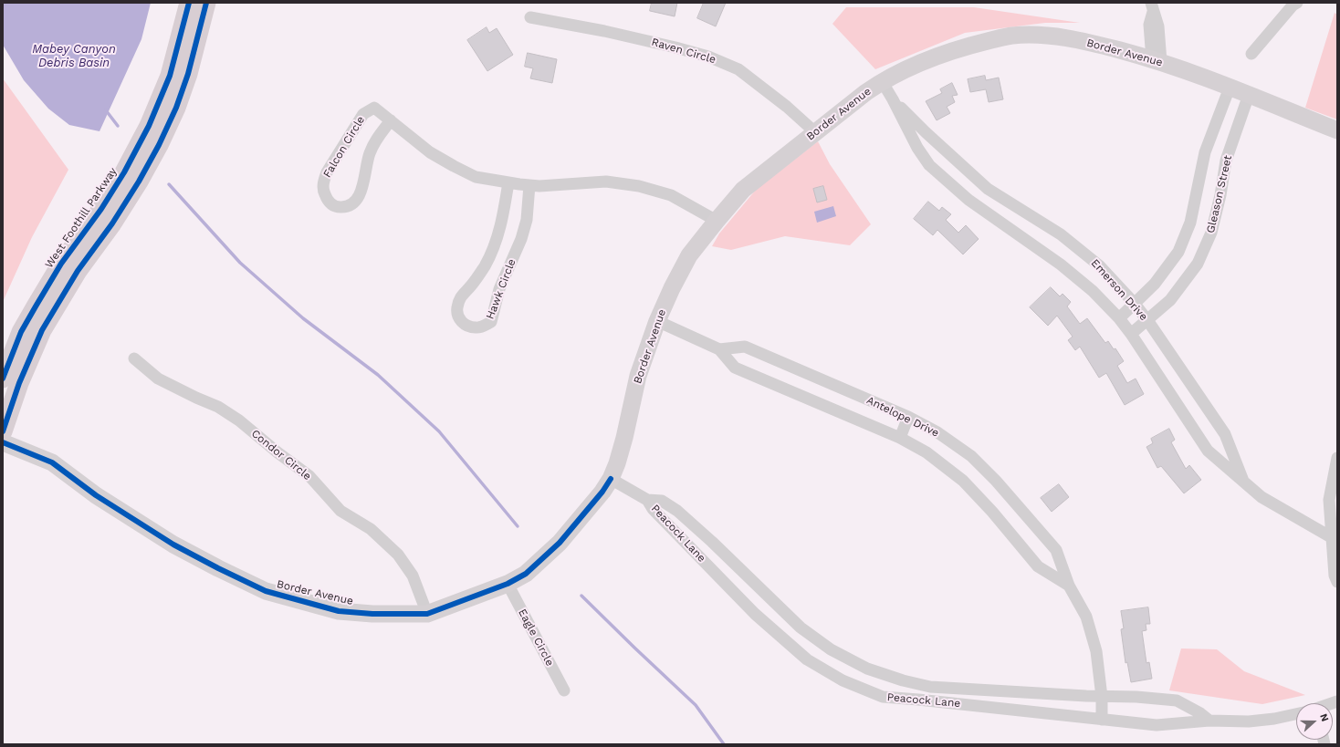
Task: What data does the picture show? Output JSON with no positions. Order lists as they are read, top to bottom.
{
  "streets": {
    "main road": ["West Foothill Parkway"],
    "street": [
      "Raven Circle",
      "Border Avenue",
      "Falcon Circle",
      "Gleason Street",
      "Hawk Circle",
      "Emerson Drive",
      "Antelope Drive",
      "Condor Circle",
      "Peacock Lane",
      "Eagle Circle"
    ]
  },
  "crossings": [
    ["Raven Circle", "Border Avenue"],
    ["Border Avenue", "Gleason Street"],
    ["Border Avenue", "Emerson Drive"],
    ["Border Avenue", "Antelope Drive"],
    ["Border Avenue", "Condor Circle"],
    ["Border Avenue", "Peacock Lane"],
    ["Border Avenue", "Eagle Circle"],
    ["Gleason Street", "Emerson Drive"],
    ["Antelope Drive", "Peacock Lane"]
  ],
  "water": ["Mabey Canyon Debris Basin"],
  "north": "right"
}
